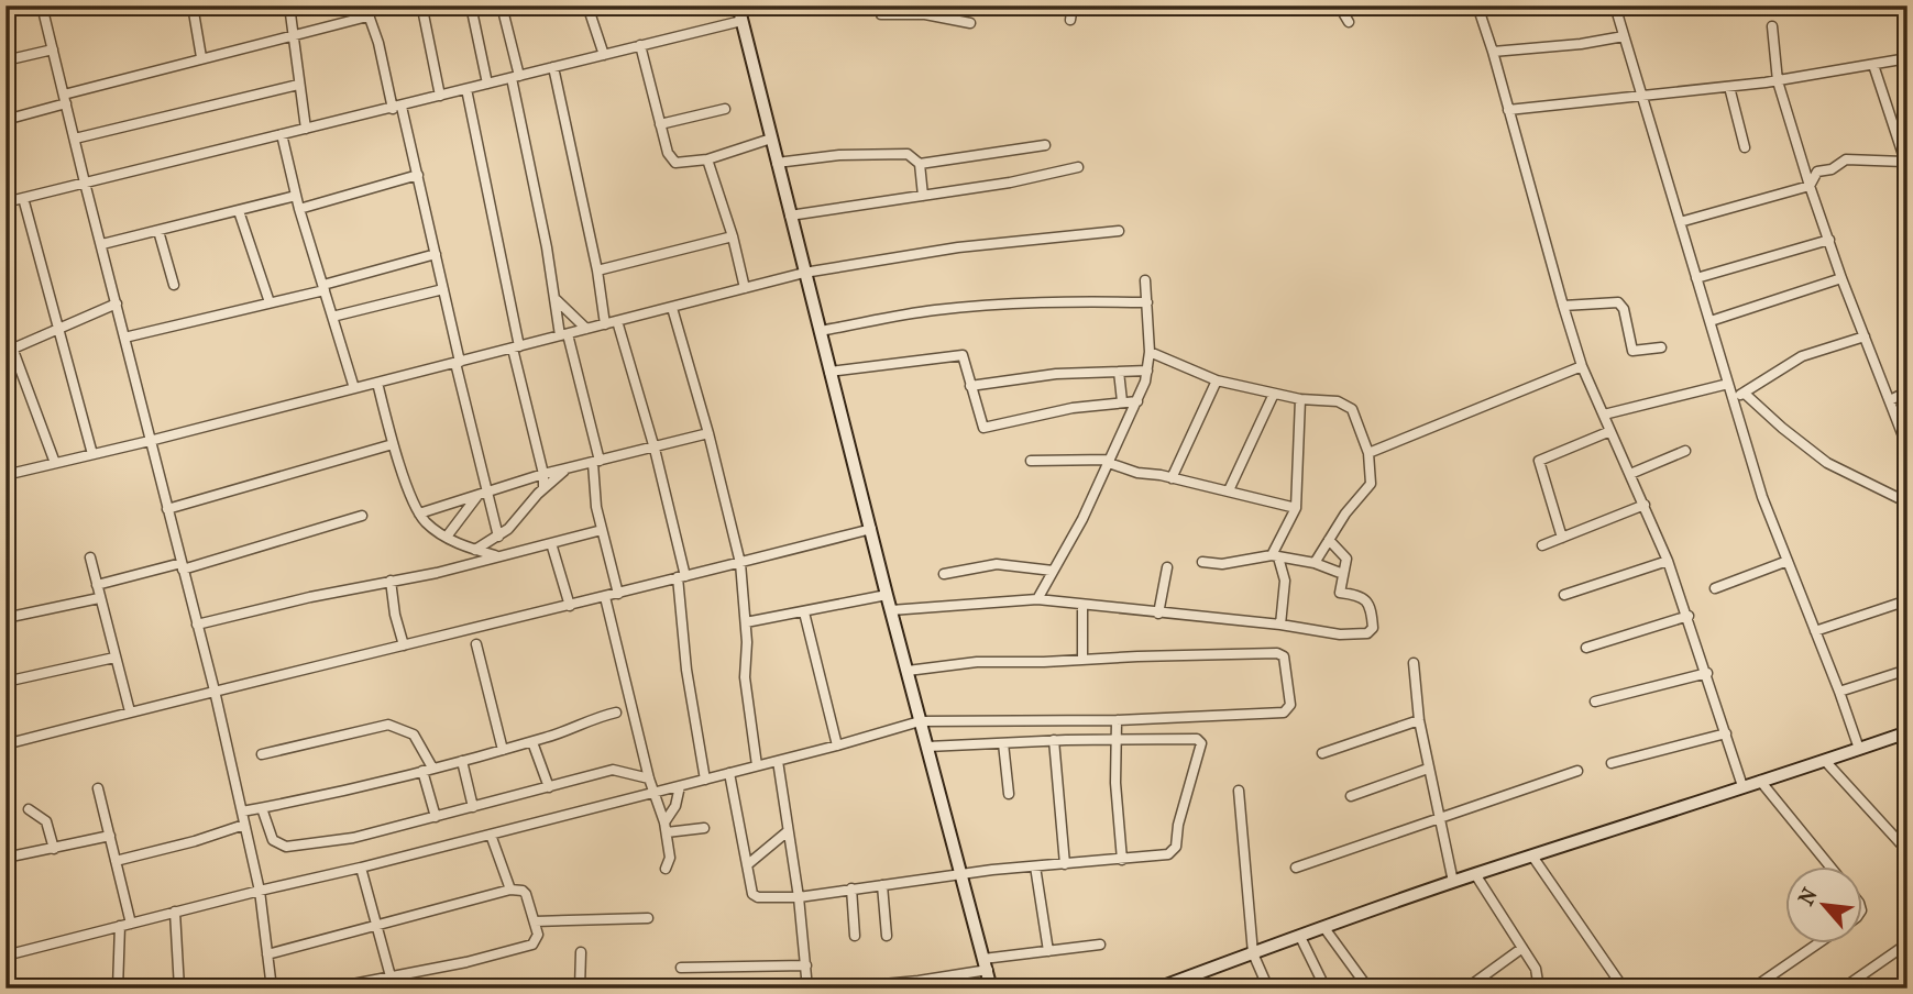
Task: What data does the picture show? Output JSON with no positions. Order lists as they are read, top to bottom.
{
  "north": "top left"
}
